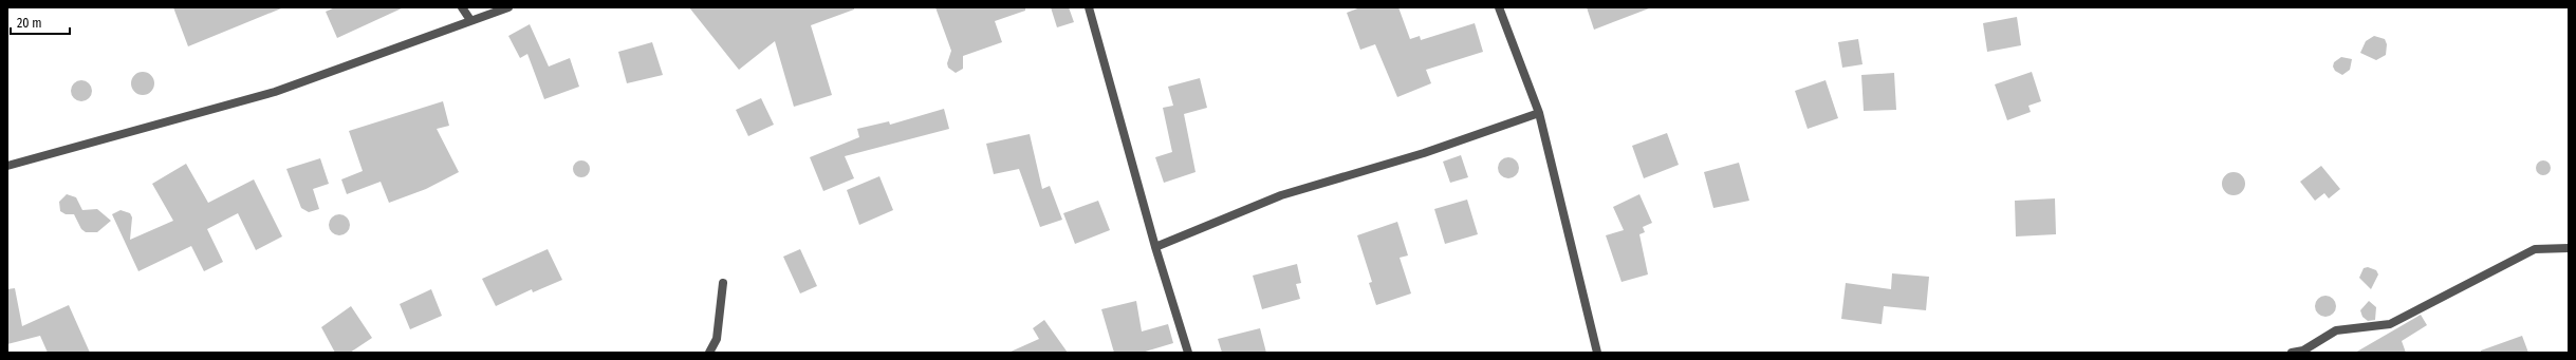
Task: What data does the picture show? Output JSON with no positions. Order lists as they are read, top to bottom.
{
  "scale_bar": "20 m"
}
